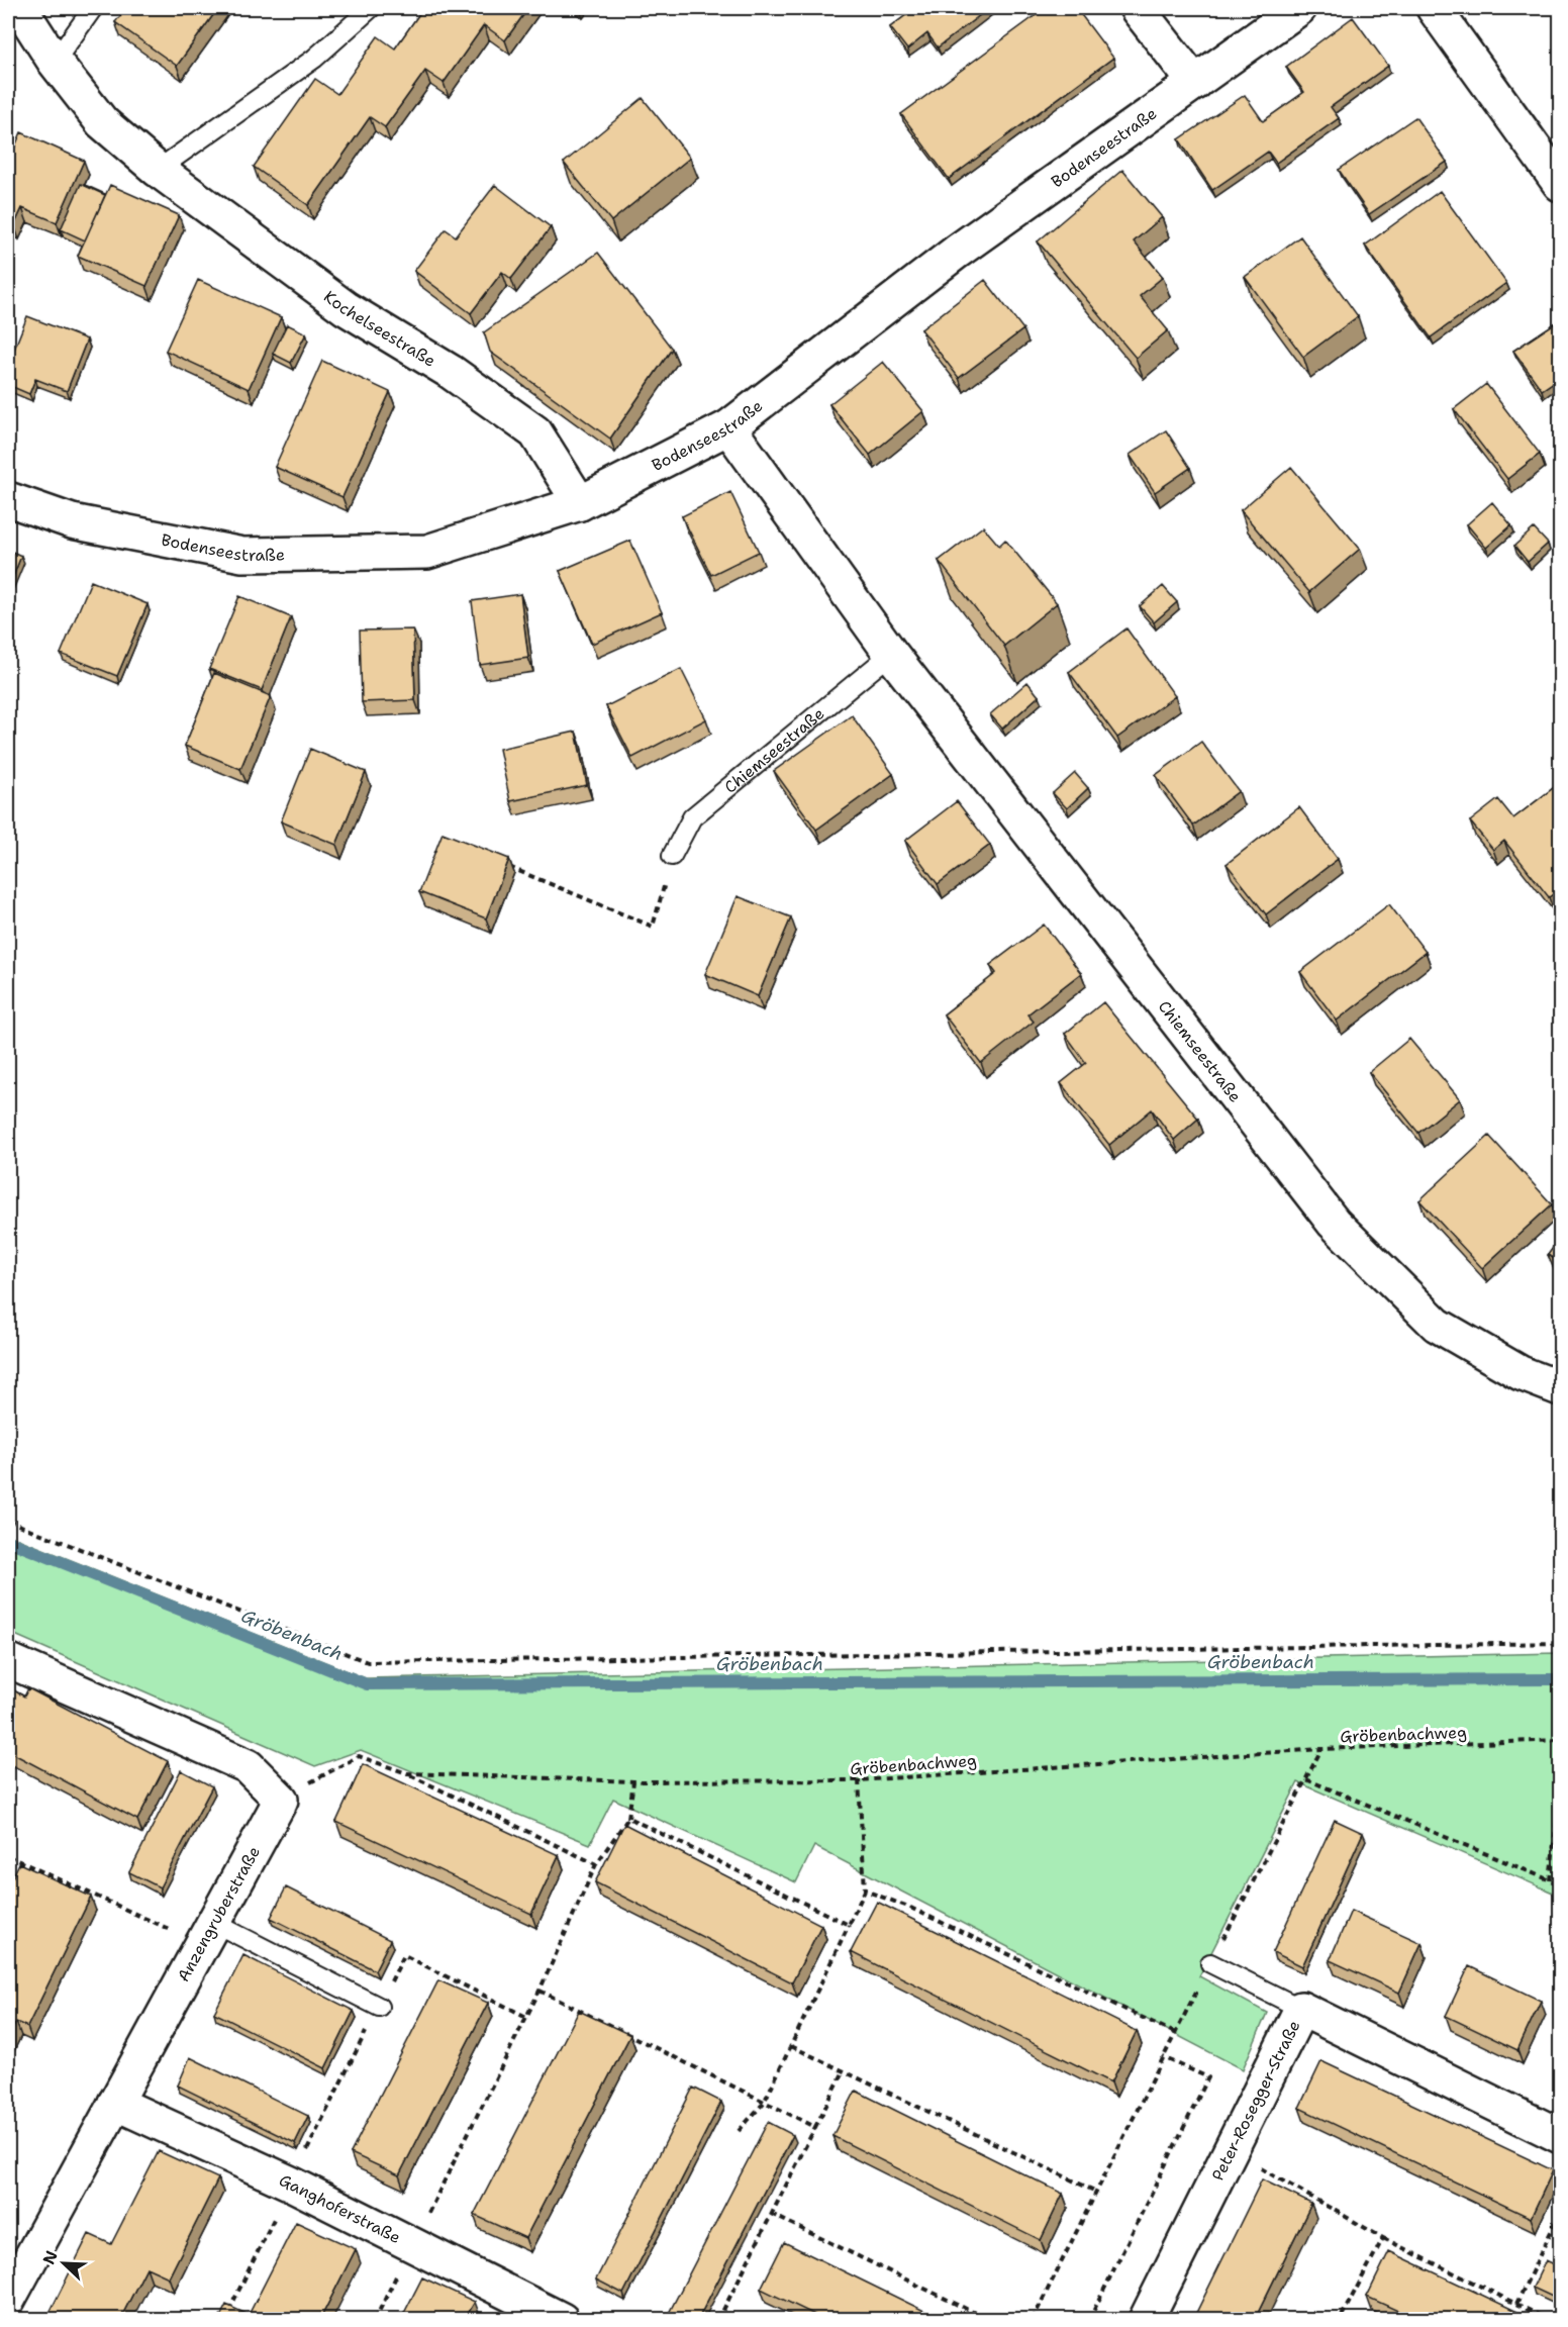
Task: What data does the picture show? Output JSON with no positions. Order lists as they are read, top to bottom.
{
  "streets": {
    "street": [
      "Bodenseestraße",
      "Kochelseestraße",
      "Chiemseestraße",
      "Anzengruberstraße",
      "Peter-Rosegger-Straße",
      "Ganghoferstraße"
    ],
    "path": ["Gröbenbachweg"]
  },
  "crossings": [
    ["Bodenseestraße", "Kochelseestraße"],
    ["Bodenseestraße", "Chiemseestraße"],
    ["Gröbenbachweg", "Anzengruberstraße"],
    ["Anzengruberstraße", "Ganghoferstraße"]
  ],
  "water": ["Gröbenbach"],
  "north": "top left"
}
